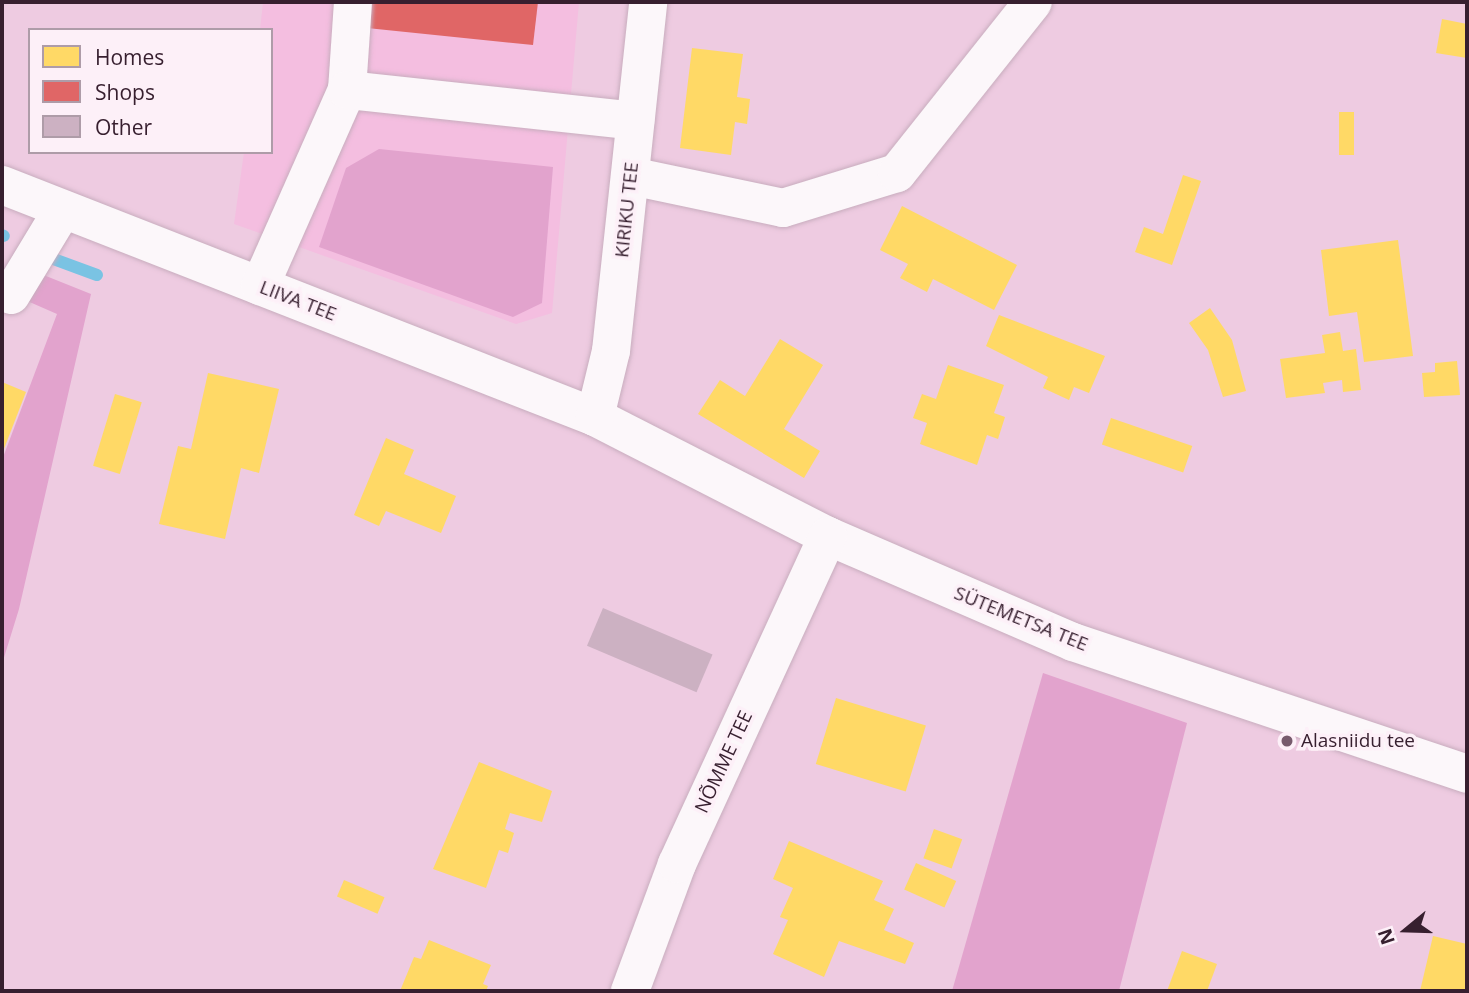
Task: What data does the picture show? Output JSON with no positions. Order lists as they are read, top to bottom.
{
  "streets": {
    "street": [
      "KIRIKU TEE",
      "LIIVA TEE",
      "SÜTEMETSA TEE",
      "NÕMME TEE"
    ]
  },
  "crossings": [
    ["KIRIKU TEE", "LIIVA TEE"],
    ["KIRIKU TEE", "SÜTEMETSA TEE"],
    ["LIIVA TEE", "SÜTEMETSA TEE"],
    ["SÜTEMETSA TEE", "NÕMME TEE"]
  ],
  "places": ["Alasniidu tee"],
  "legend": ["Homes", "Shops", "Other"],
  "north": "left"
}
